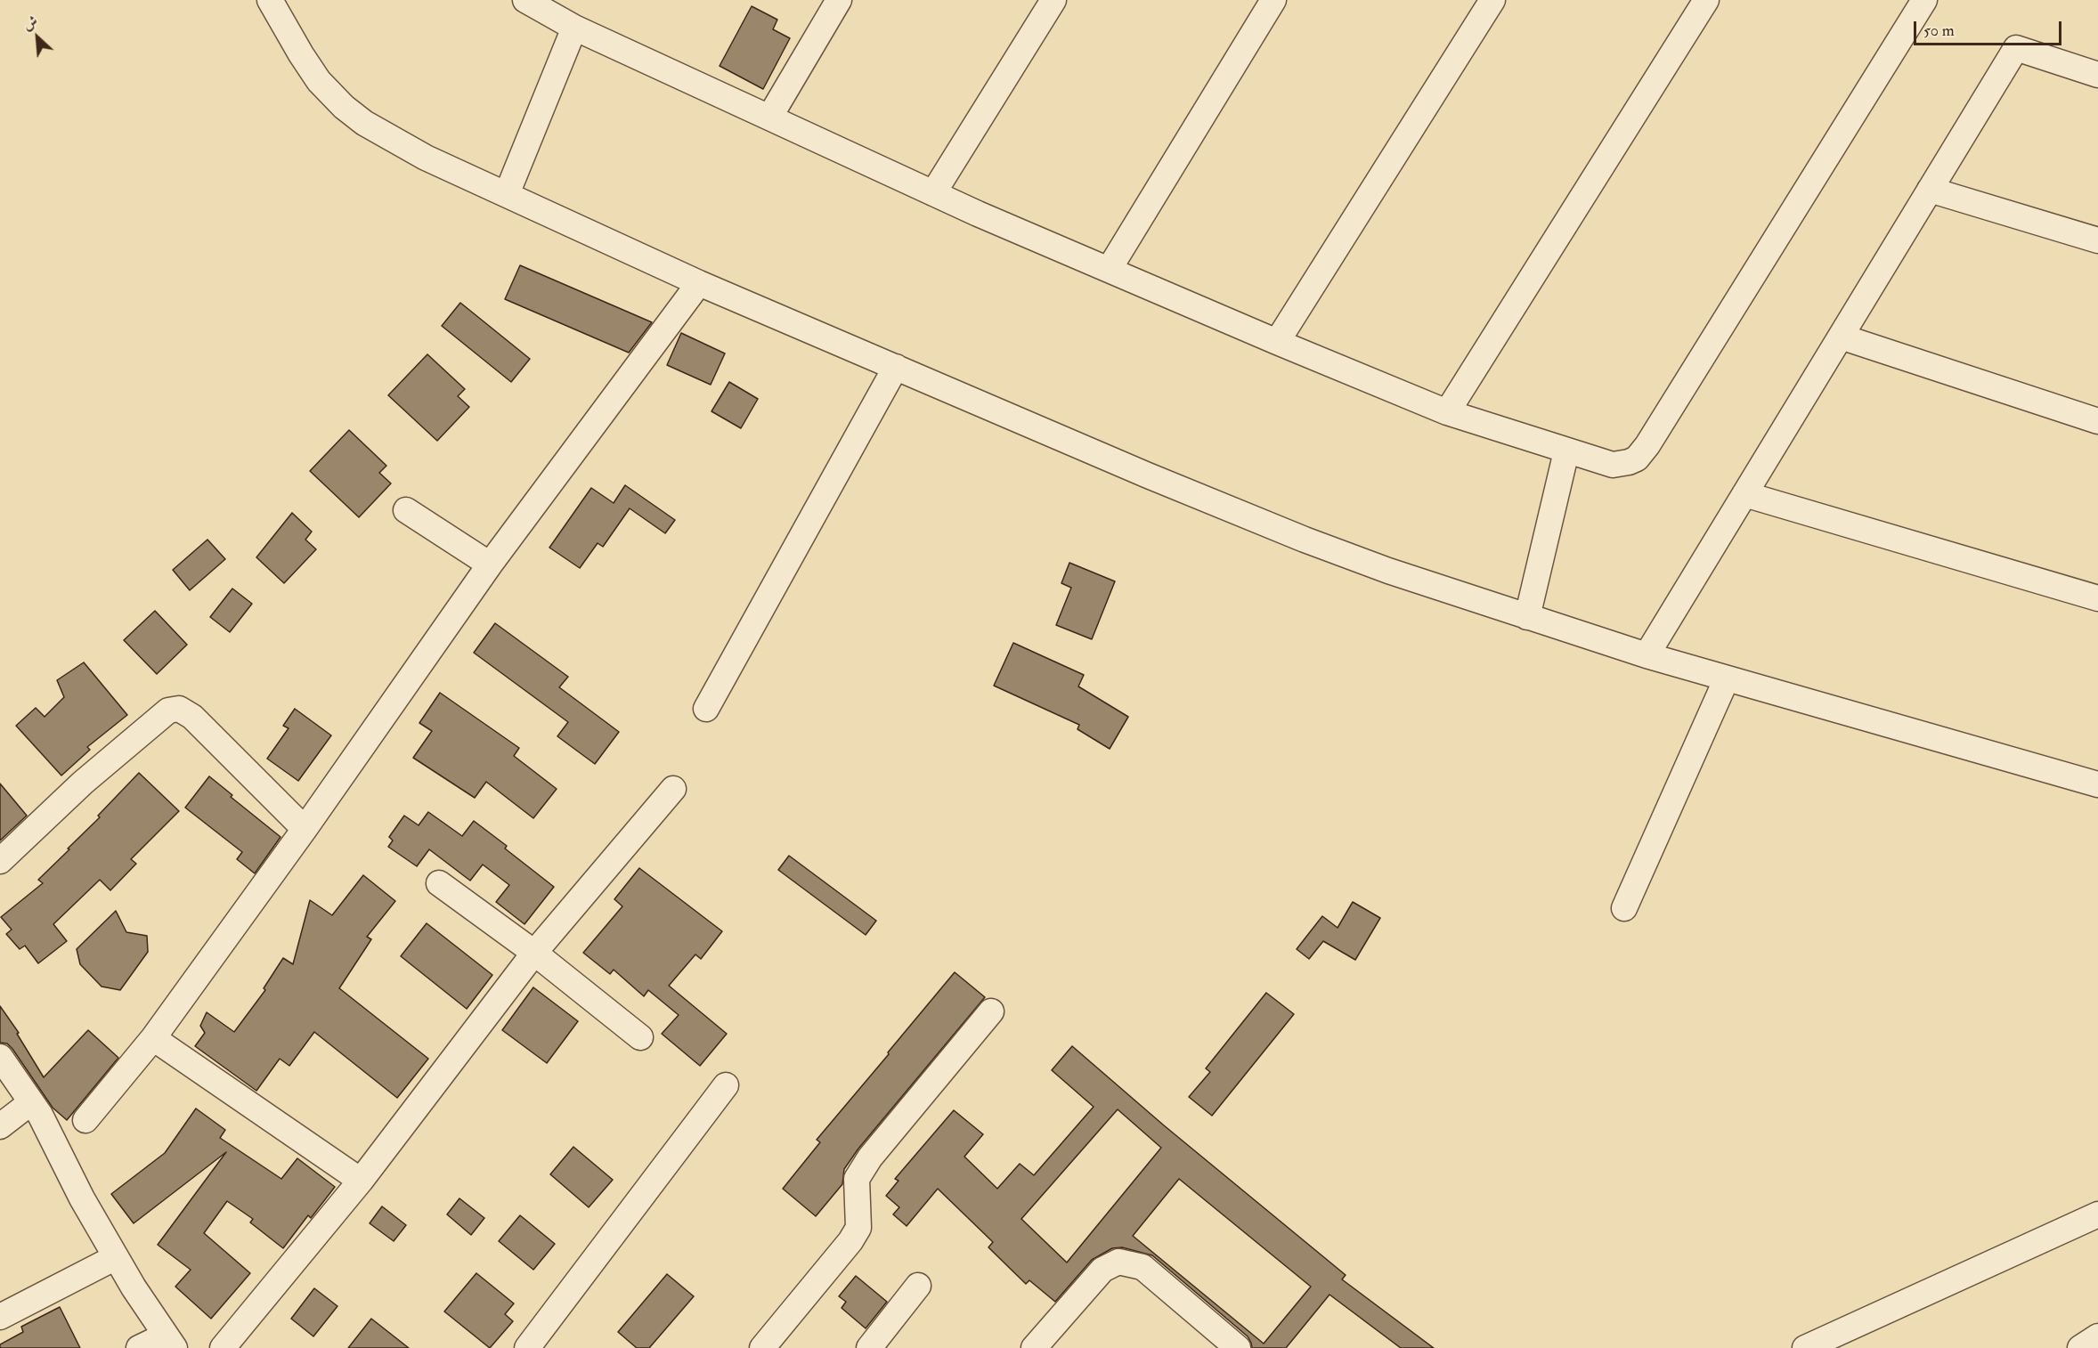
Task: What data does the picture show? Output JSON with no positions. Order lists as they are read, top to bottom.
{
  "scale_bar": "50 m",
  "north": "top left"
}
